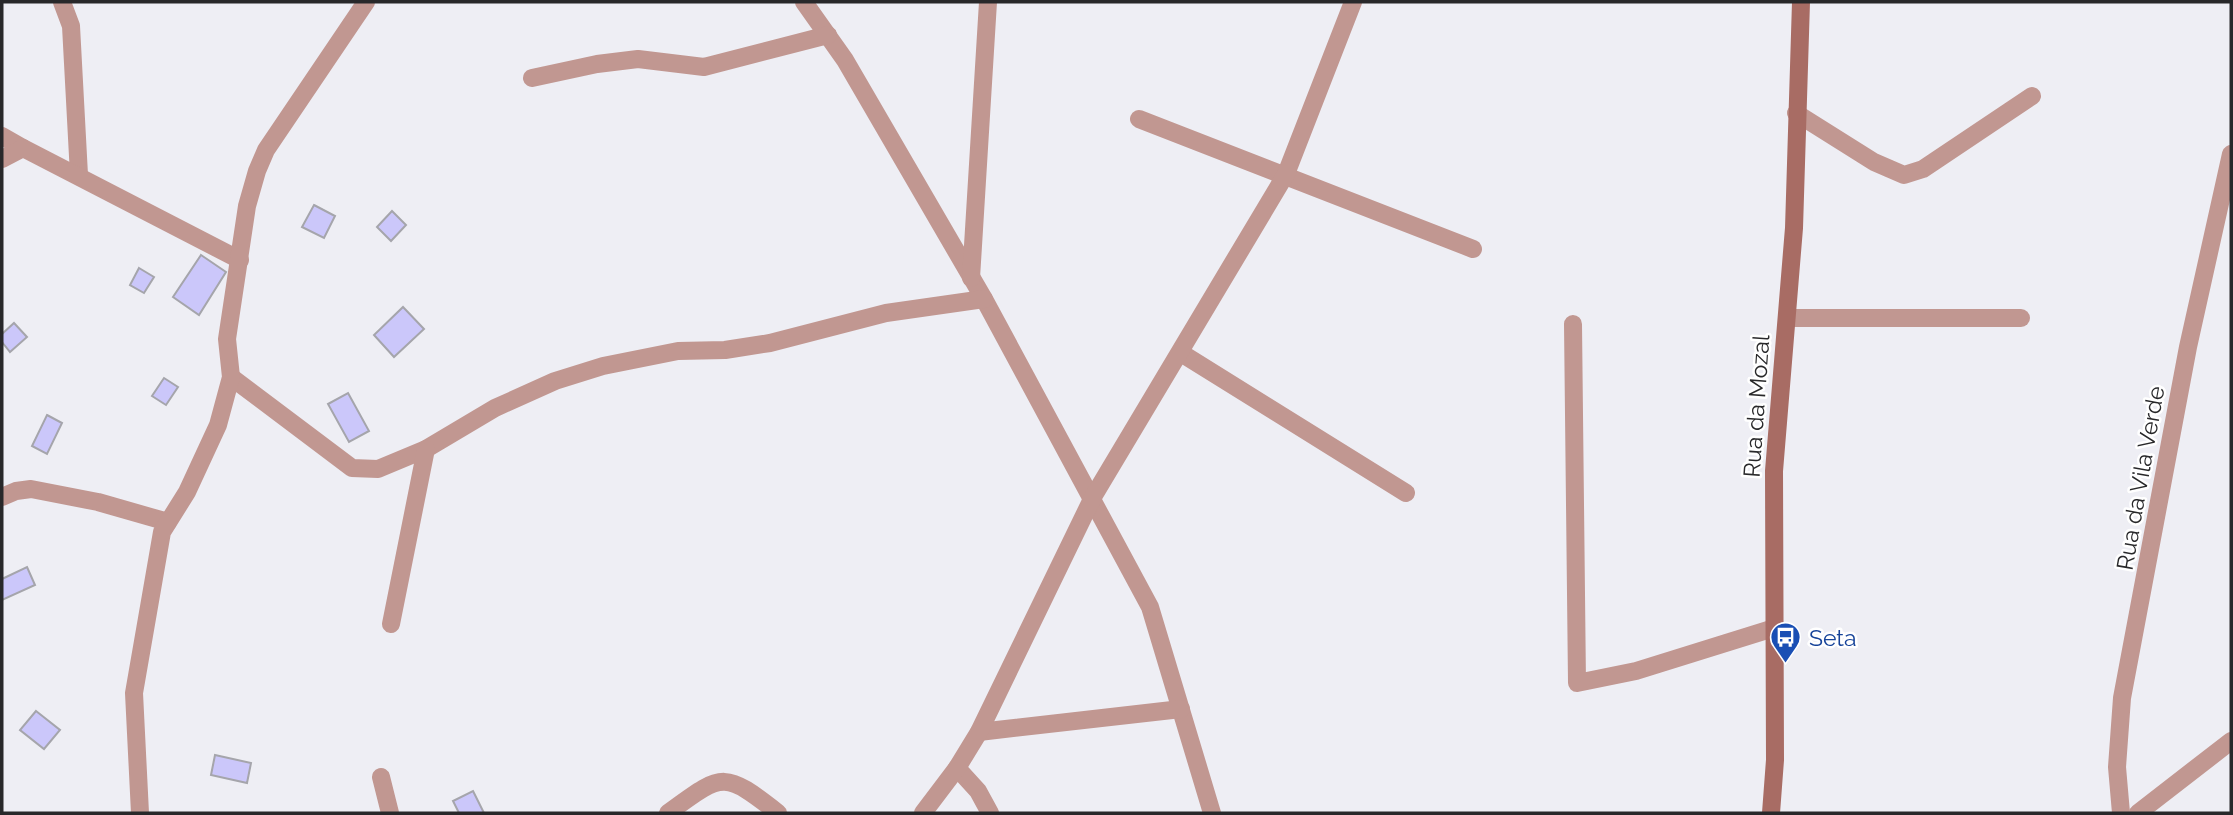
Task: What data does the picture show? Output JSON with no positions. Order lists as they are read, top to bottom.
{
  "streets": {
    "main road": ["Rua da Mozal"],
    "street": ["Rua da Vila Verde"]
  },
  "places": {
    "bus stop": ["Seta"]
  }
}
